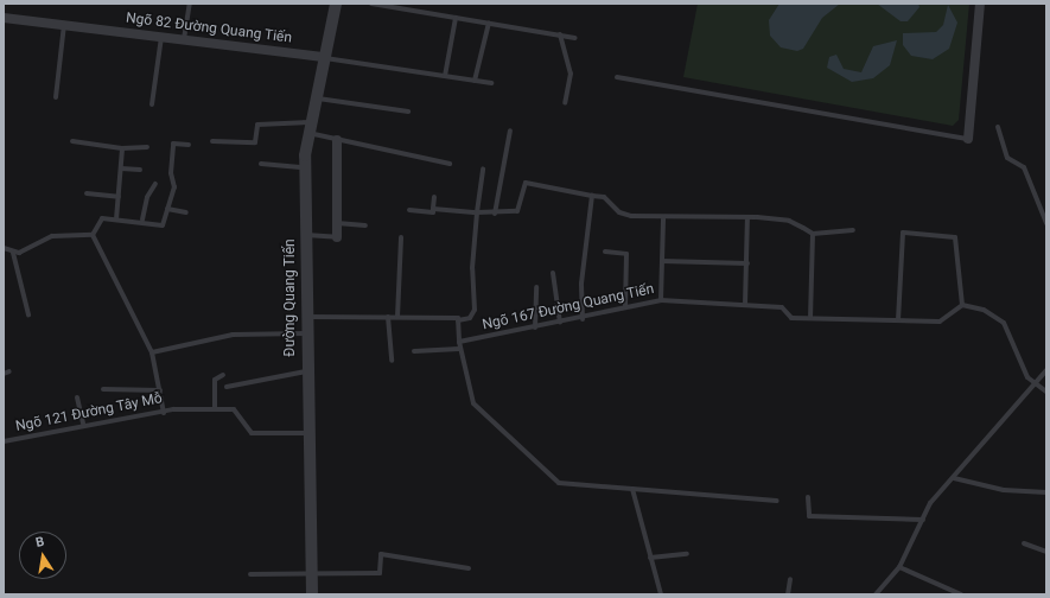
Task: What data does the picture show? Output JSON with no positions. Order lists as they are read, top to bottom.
{
  "streets": {
    "street": ["Ngõ 82 Đường Quang Tiến", "Đường Quang Tiến"],
    "lane": ["Ngõ 167 Đường Quang Tiến", "Ngõ 121 Đường Tây Mỗ"]
  },
  "crossings": [
    ["Ngõ 82 Đường Quang Tiến", "Đường Quang Tiến"]
  ],
  "north": "top"
}
